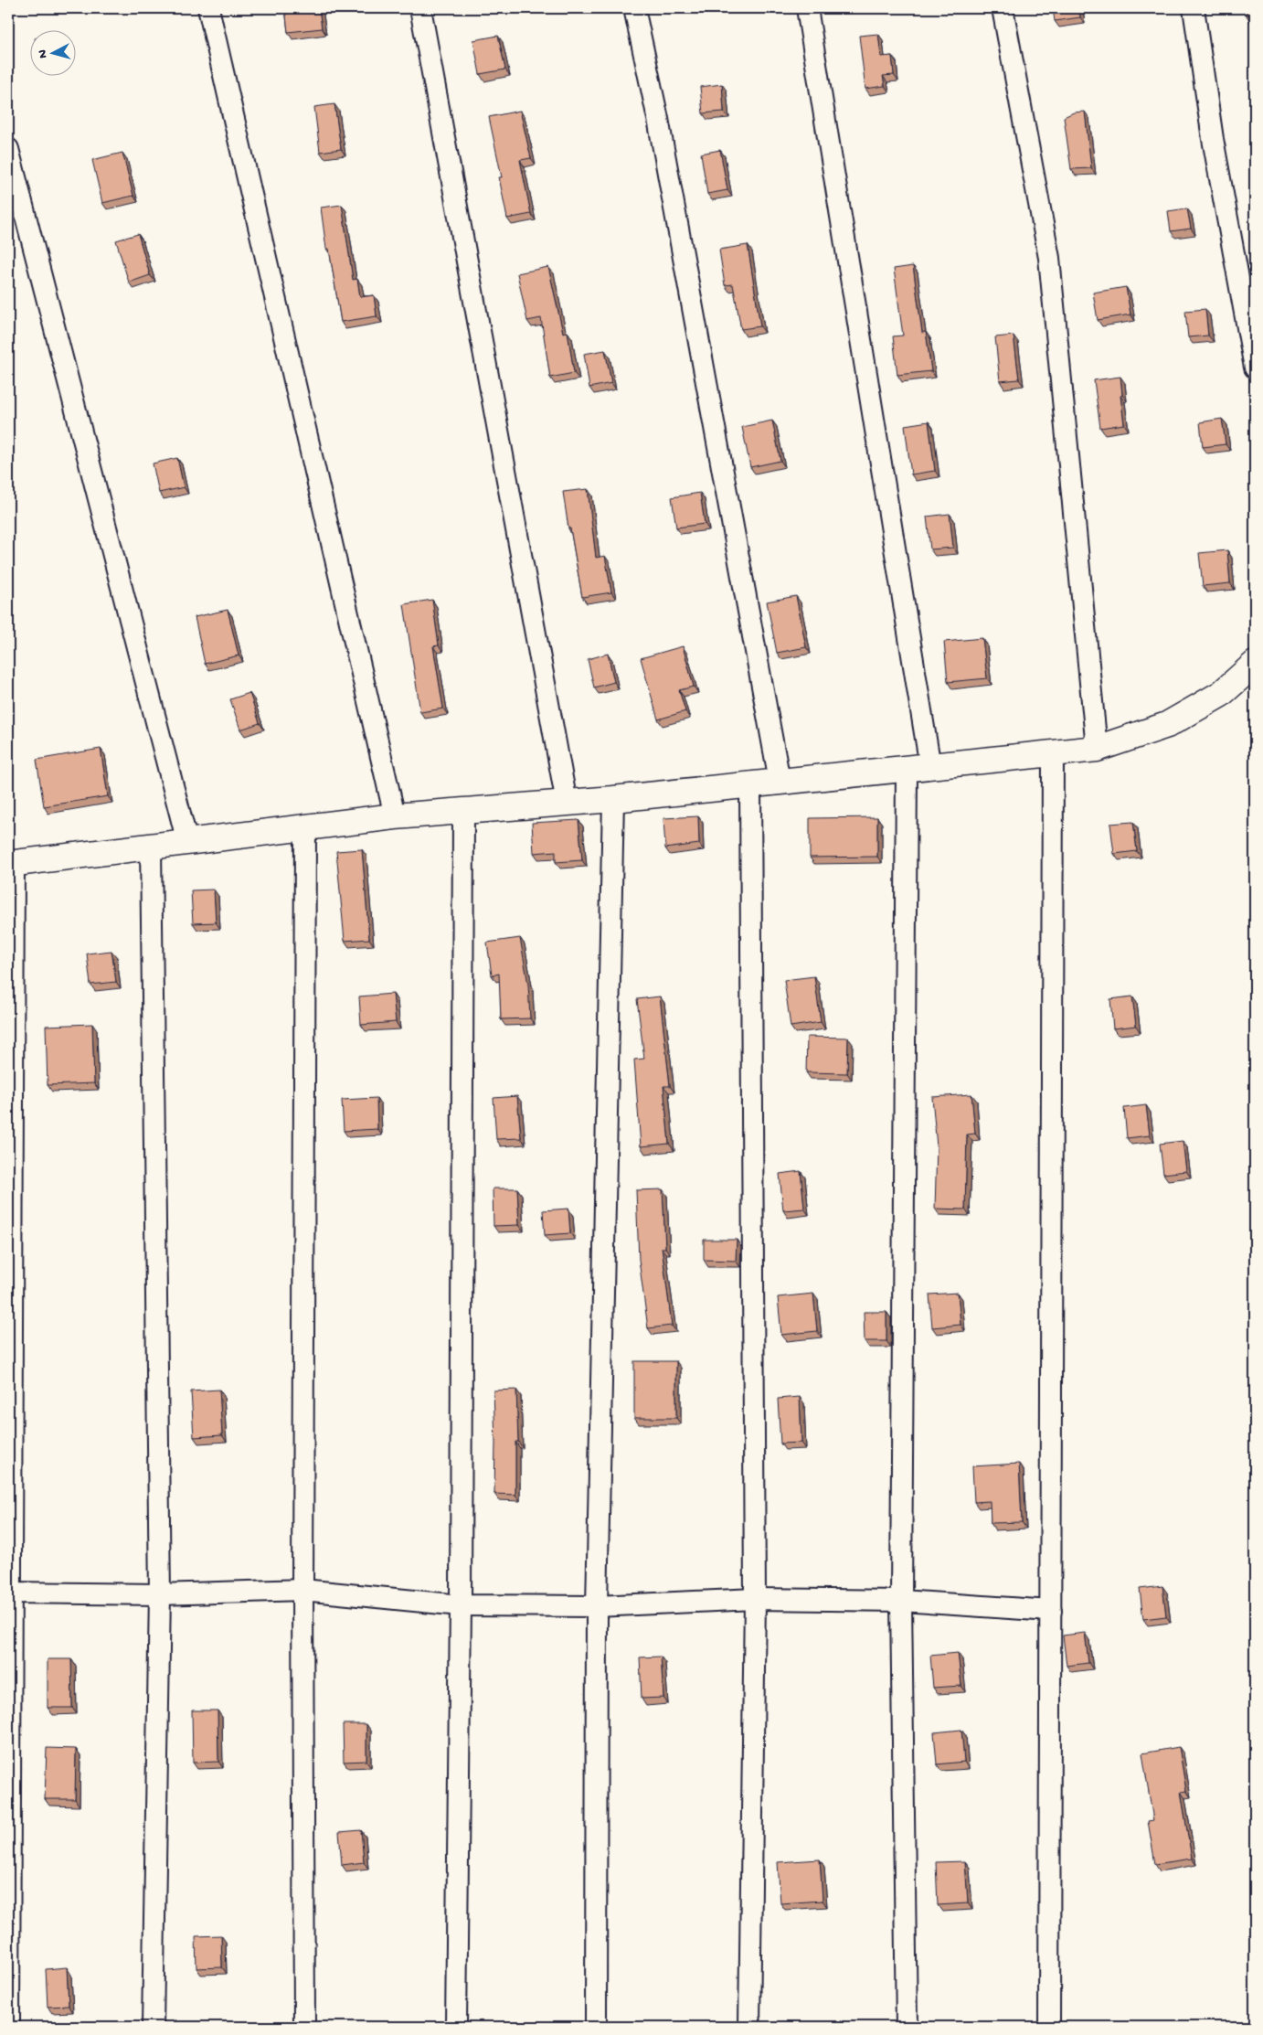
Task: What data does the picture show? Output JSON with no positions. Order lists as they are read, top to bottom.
{
  "north": "left"
}
